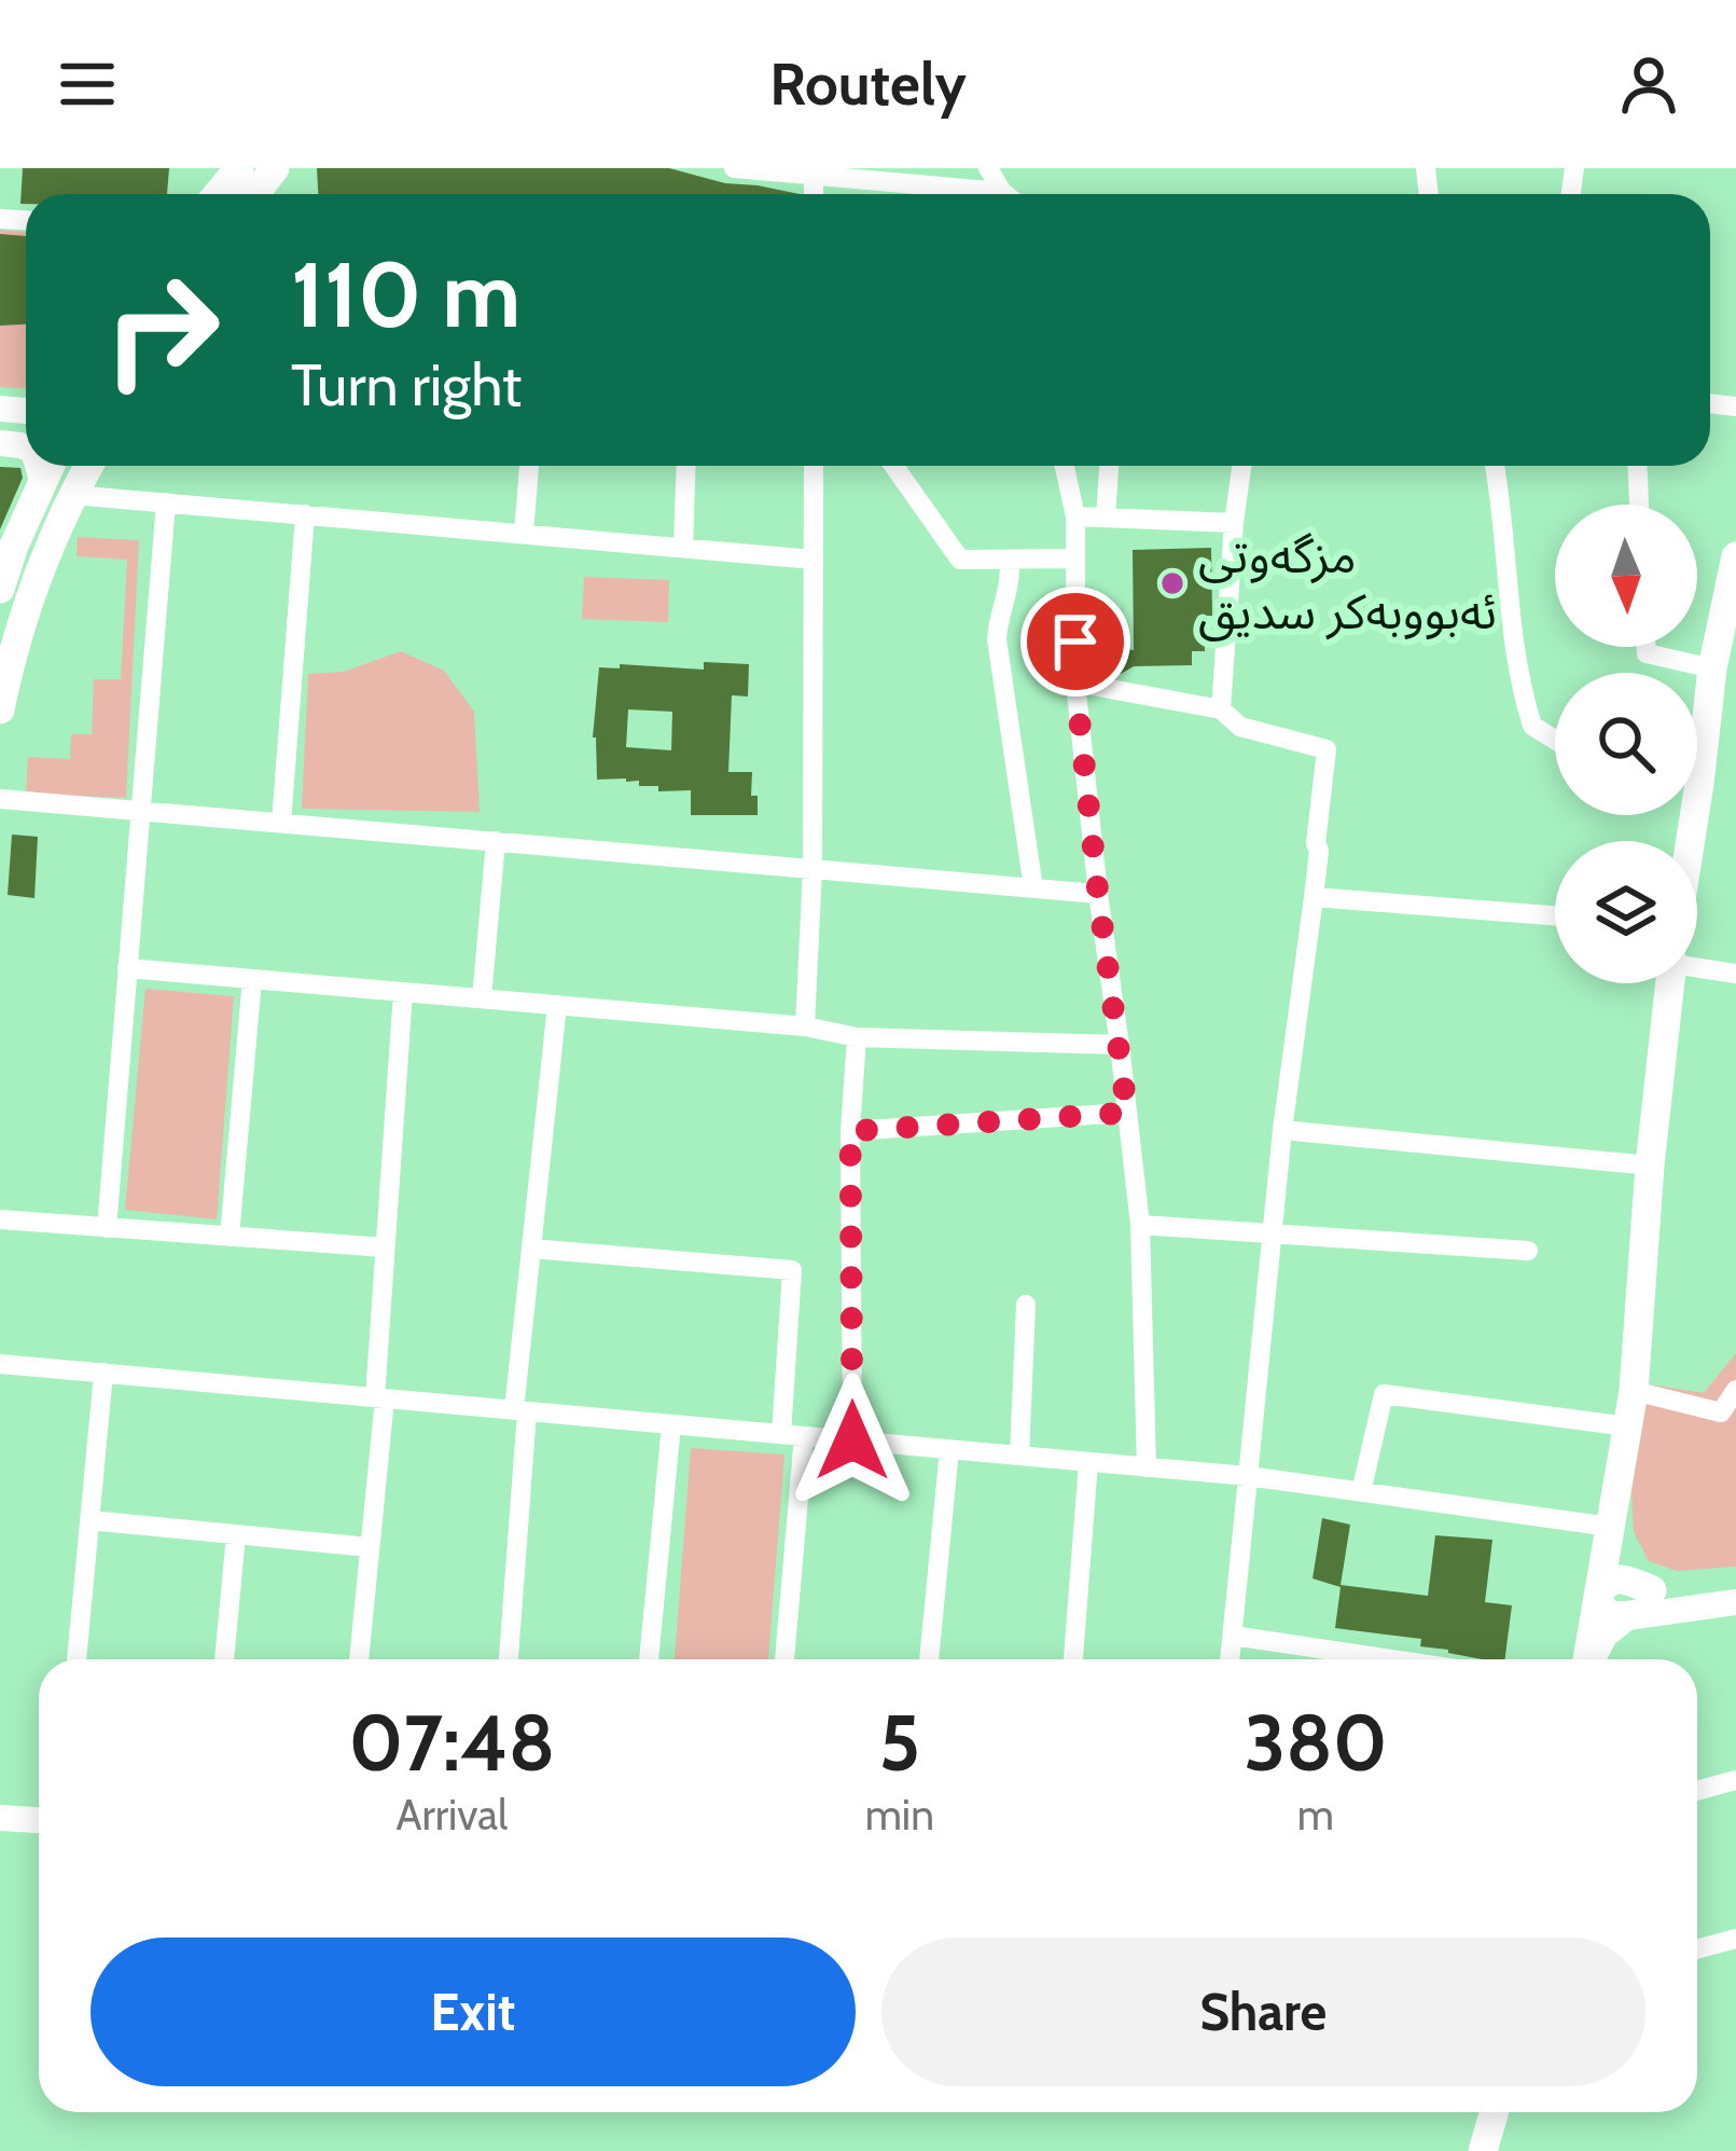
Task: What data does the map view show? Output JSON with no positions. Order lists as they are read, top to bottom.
{
  "places": ["مزگەوتی ئەبووبەکر سدیق"],
  "north": "bottom",
  "page": {
    "header": "Routely",
    "turn": ["110 m", "Turn right"],
    "eta": [
      "07:48",
      "Arrival",
      "5",
      "min",
      "380",
      "m"
    ],
    "buttons": ["Exit", "Share"]
  }
}
